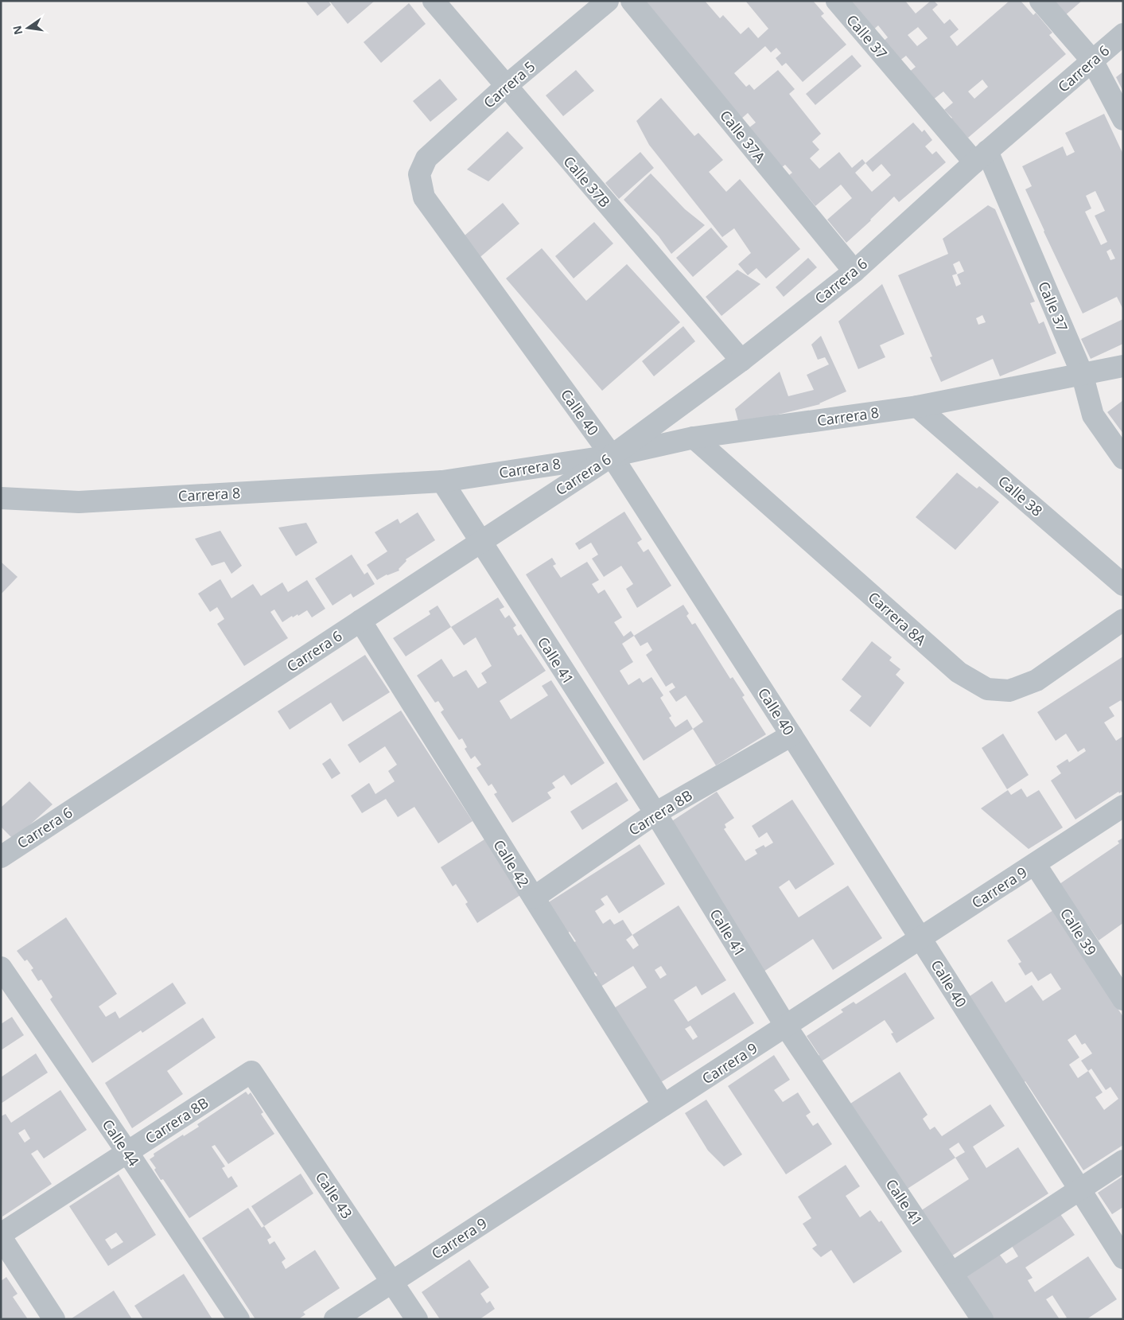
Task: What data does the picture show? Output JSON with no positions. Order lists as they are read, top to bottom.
{
  "streets": {
    "street": [
      "Calle 37",
      "Carrera 6",
      "Carrera 5",
      "Calle 37A",
      "Calle 37B",
      "Calle 40",
      "Carrera 8",
      "Calle 38",
      "Carrera 8A",
      "Calle 41",
      "Carrera 8B",
      "Calle 42",
      "Carrera 9",
      "Calle 39",
      "Calle 44",
      "Calle 43"
    ]
  },
  "crossings": [
    ["Calle 37", "Carrera 6"],
    ["Calle 37", "Carrera 8"],
    ["Carrera 6", "Calle 37A"],
    ["Carrera 6", "Calle 37B"],
    ["Carrera 6", "Calle 40"],
    ["Carrera 6", "Carrera 8"],
    ["Carrera 6", "Calle 41"],
    ["Carrera 6", "Calle 42"],
    ["Carrera 5", "Calle 37B"],
    ["Carrera 5", "Calle 40"],
    ["Calle 40", "Carrera 8"],
    ["Calle 40", "Carrera 8B"],
    ["Calle 40", "Carrera 9"],
    ["Carrera 8", "Calle 38"],
    ["Carrera 8", "Carrera 8A"],
    ["Carrera 8", "Calle 41"],
    ["Calle 41", "Carrera 8B"],
    ["Calle 41", "Carrera 9"],
    ["Carrera 8B", "Calle 42"],
    ["Carrera 8B", "Calle 44"],
    ["Carrera 8B", "Calle 43"],
    ["Calle 42", "Carrera 9"],
    ["Carrera 9", "Calle 39"],
    ["Carrera 9", "Calle 43"]
  ],
  "north": "left"
}
